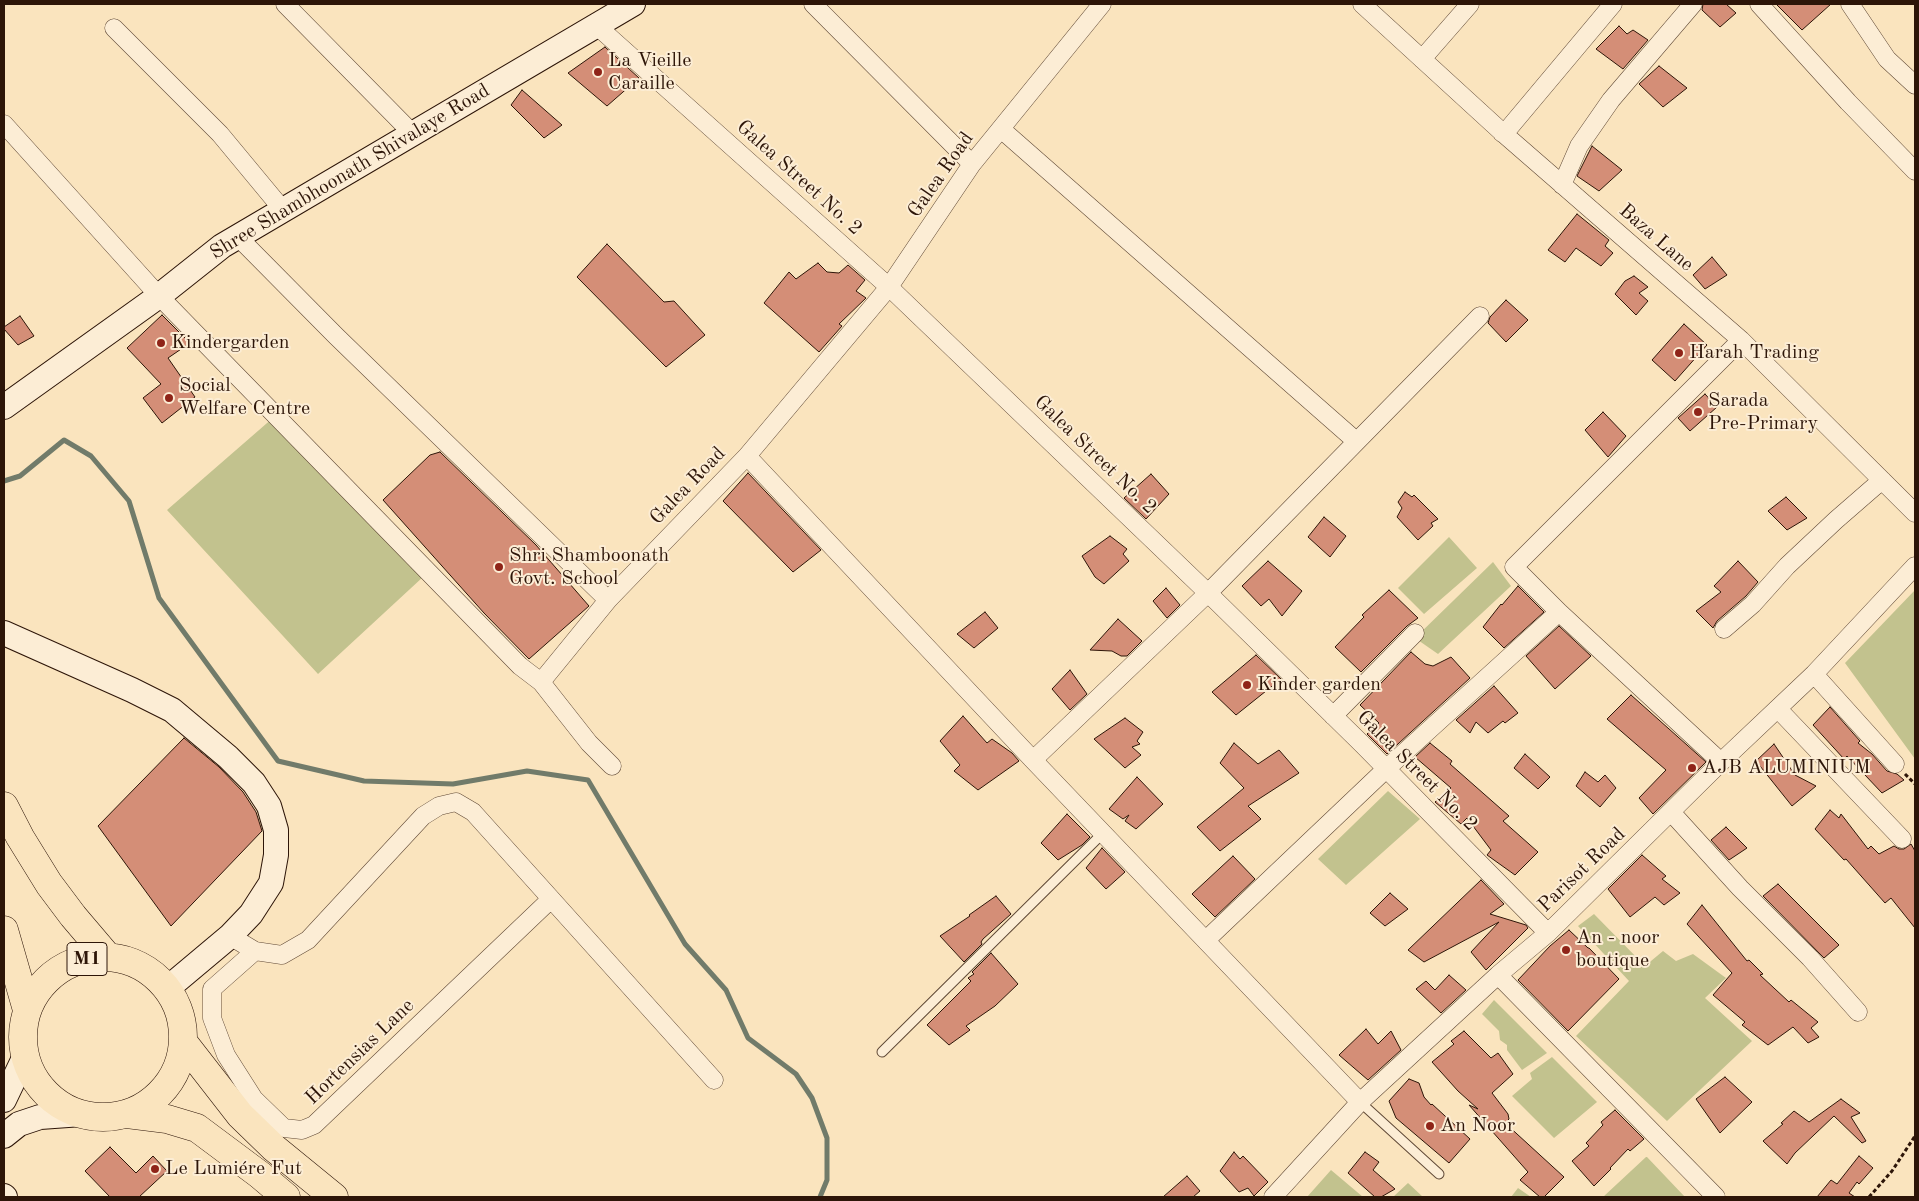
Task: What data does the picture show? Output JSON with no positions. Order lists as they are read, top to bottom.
{
  "streets": {
    "highway": ["M1"],
    "street": [
      "Shree Shambhoonath Shivalaye Road",
      "Galea Road",
      "Galea Street No. 2",
      "Baza Lane",
      "Parisot Road",
      "Hortensias Lane"
    ]
  },
  "crossings": [
    ["Shree Shambhoonath Shivalaye Road", "Galea Street No. 2"],
    ["Galea Road", "Galea Street No. 2"],
    ["Galea Street No. 2", "Parisot Road"]
  ],
  "places": [
    "La Vieille Caraille",
    "Kindergarden",
    "Harah Trading",
    "Social Welfare Centre",
    "Sarada Pre-Primary",
    "Shri Shamboonath Govt. School",
    "Kinder garden",
    "AJB ALUMINIUM",
    "An - noor boutique",
    "An Noor",
    "Le Lumiére Fut"
  ]
}
